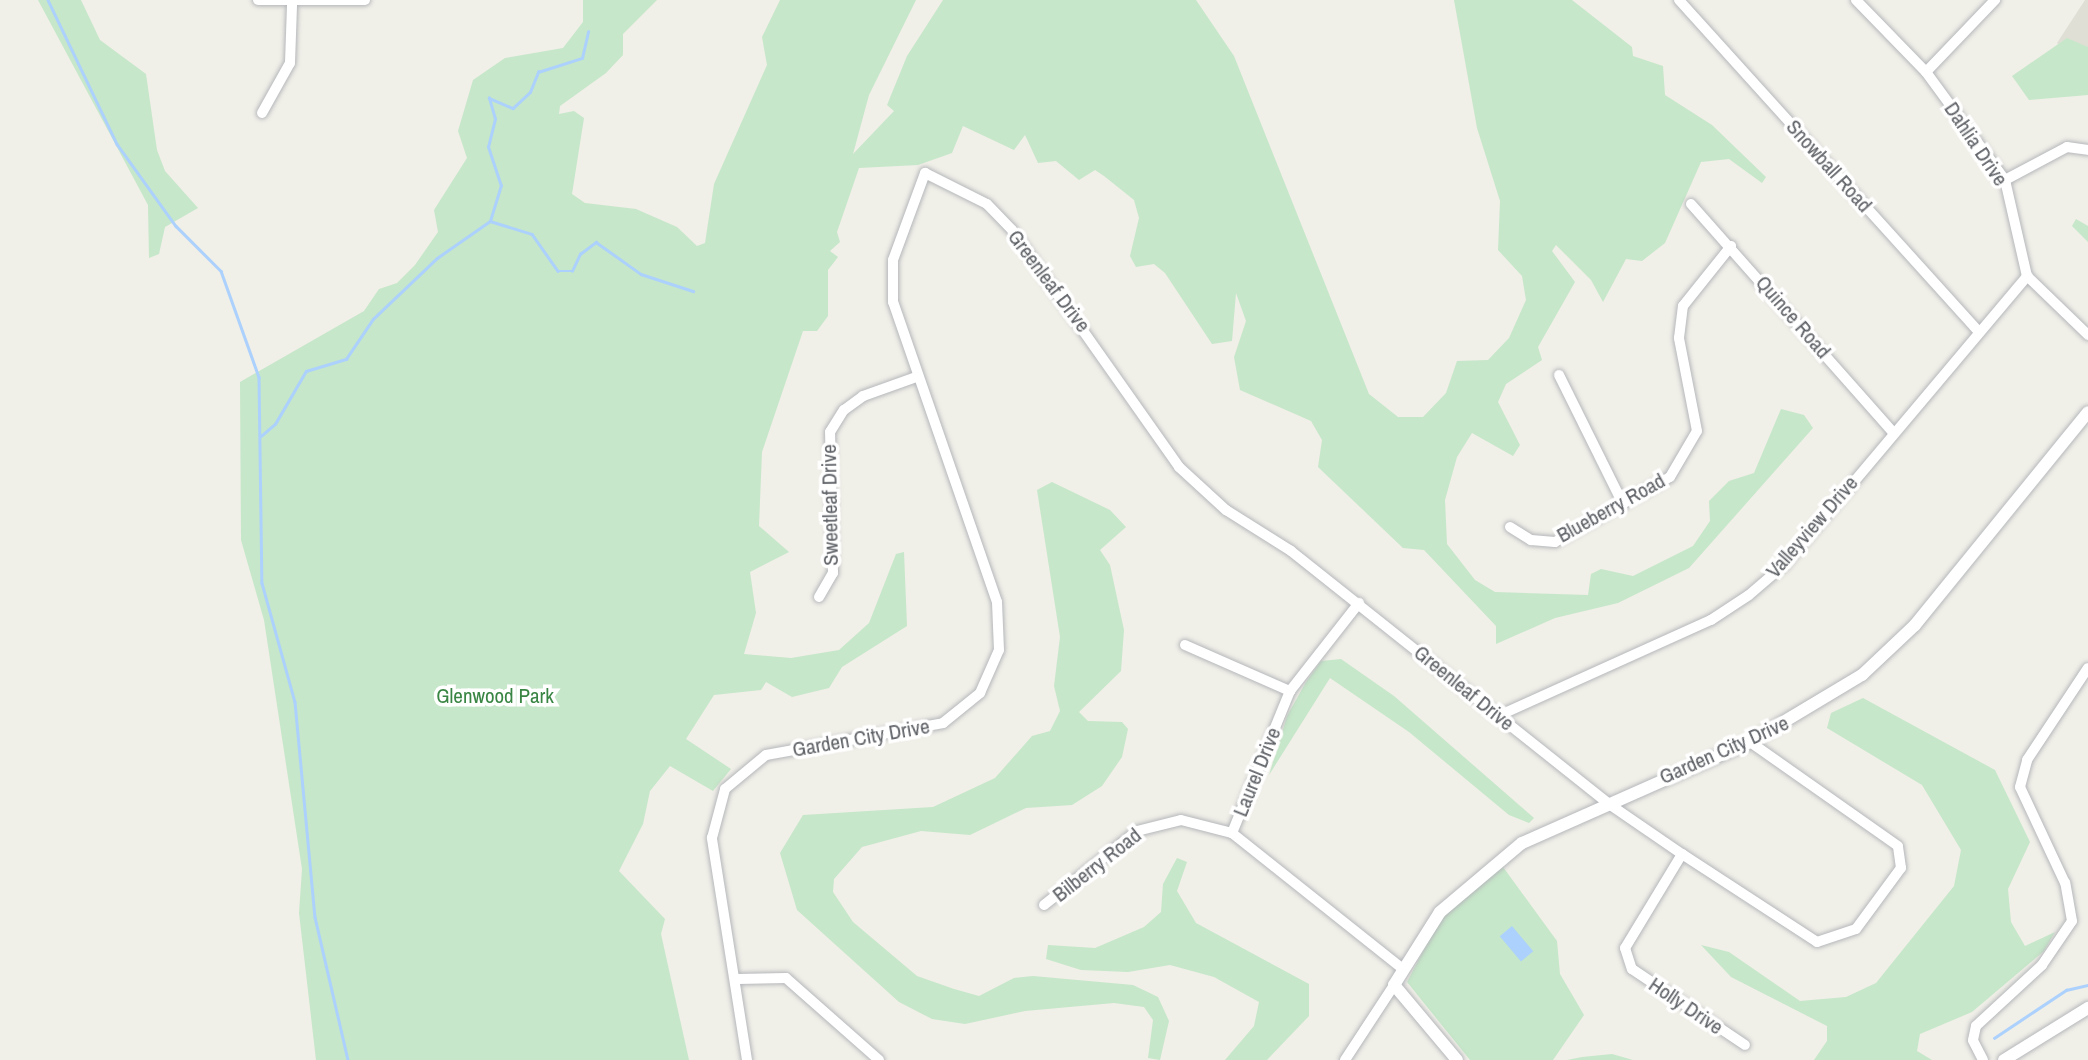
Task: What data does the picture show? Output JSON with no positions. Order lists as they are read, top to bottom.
{
  "streets": {
    "street": [
      "Dahlia Drive",
      "Snowball Road",
      "Greenleaf Drive",
      "Quince Road",
      "Sweetleaf Drive",
      "Blueberry Road",
      "Valleyview Drive",
      "Garden City Drive",
      "Laurel Drive",
      "Bilberry Road",
      "Holly Drive"
    ]
  },
  "crossings": [
    ["Dahlia Drive", "Valleyview Drive"],
    ["Snowball Road", "Valleyview Drive"],
    ["Greenleaf Drive", "Valleyview Drive"],
    ["Greenleaf Drive", "Garden City Drive"],
    ["Greenleaf Drive", "Laurel Drive"],
    ["Greenleaf Drive", "Holly Drive"],
    ["Quince Road", "Blueberry Road"],
    ["Quince Road", "Valleyview Drive"],
    ["Sweetleaf Drive", "Garden City Drive"],
    ["Garden City Drive", "Laurel Drive"],
    ["Laurel Drive", "Bilberry Road"]
  ],
  "parks": ["Glenwood Park"]
}
